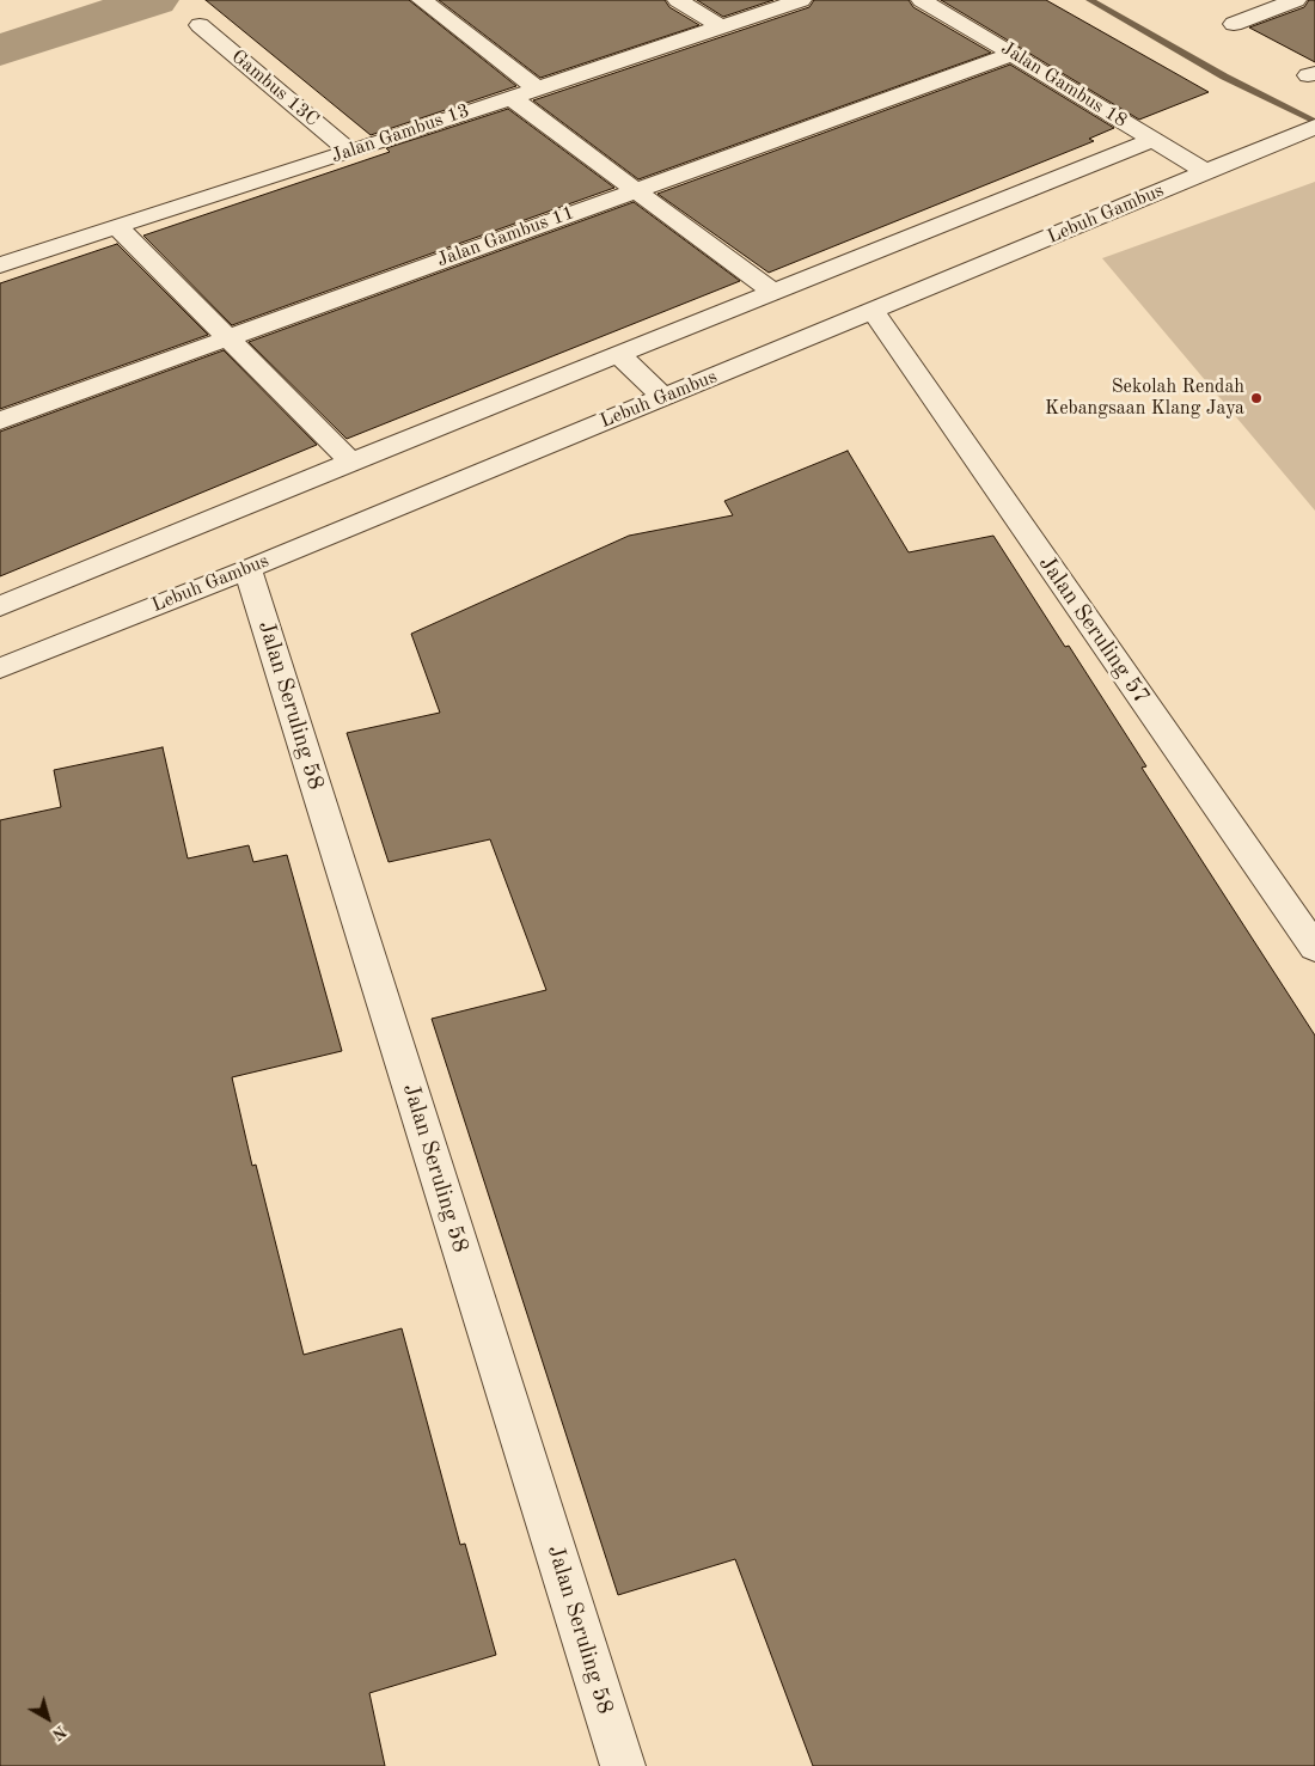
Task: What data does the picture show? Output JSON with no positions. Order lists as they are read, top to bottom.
{
  "streets": {
    "street": [
      "Jalan Gambus 18",
      "Gambus 13C",
      "Jalan Gambus 13",
      "Lebuh Gambus",
      "Jalan Gambus 11",
      "Jalan Seruling 57",
      "Jalan Seruling 58"
    ]
  },
  "crossings": [
    ["Jalan Gambus 18", "Lebuh Gambus"],
    ["Jalan Gambus 18", "Jalan Gambus 11"],
    ["Gambus 13C", "Jalan Gambus 13"],
    ["Lebuh Gambus", "Jalan Seruling 57"],
    ["Lebuh Gambus", "Jalan Seruling 58"]
  ],
  "places": ["Sekolah Rendah Kebangsaan Klang Jaya"],
  "north": "bottom right"
}
